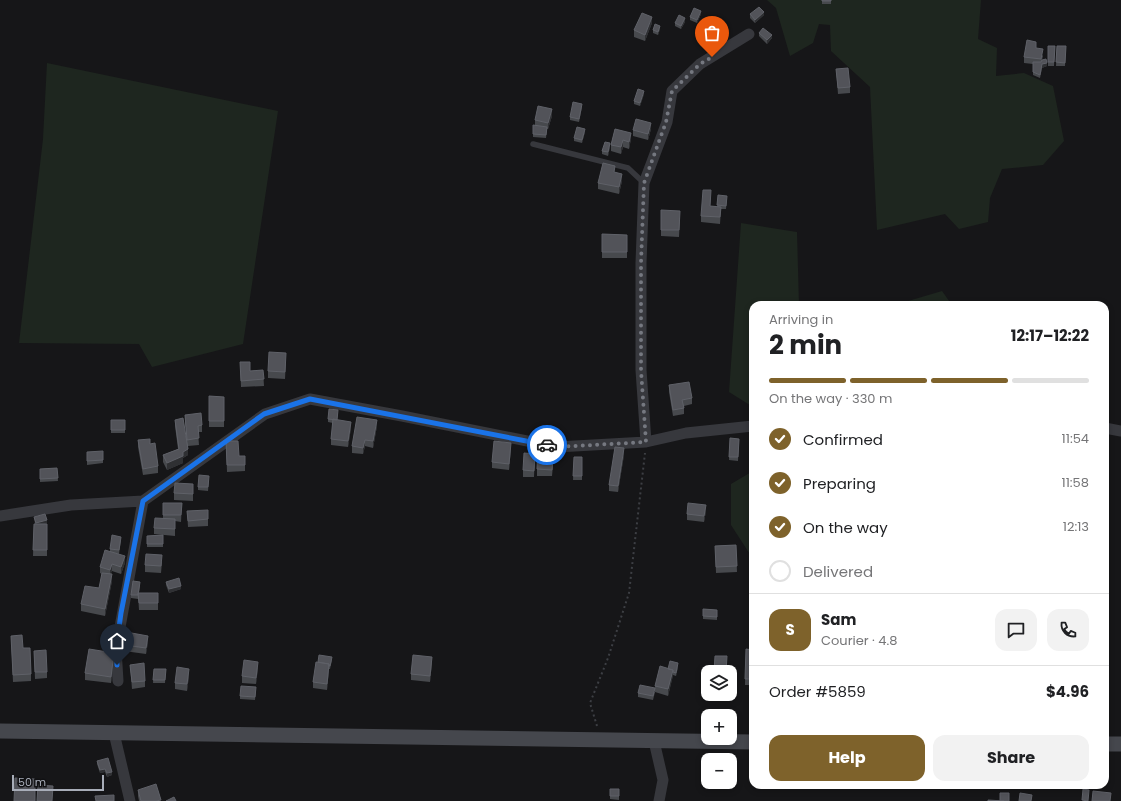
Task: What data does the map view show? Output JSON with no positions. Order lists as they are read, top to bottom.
{
  "scale_bar": "50 m",
  "page": {
    "heading": ["2 min", "Arriving in", "12:17–12:22"],
    "panel": [
      "Sam",
      "Courier · 4.8",
      "Order #5859",
      "$4.96"
    ],
    "bar": "On the way · 330 m",
    "list": [
      ["Confirmed", "11:54"],
      ["Preparing", "11:58"],
      ["On the way", "12:13"],
      "Delivered"
    ],
    "round": "S",
    "map_buttons": ["+", "−"],
    "buttons": ["Help", "Share"],
    "scale": "50 m"
  }
}
